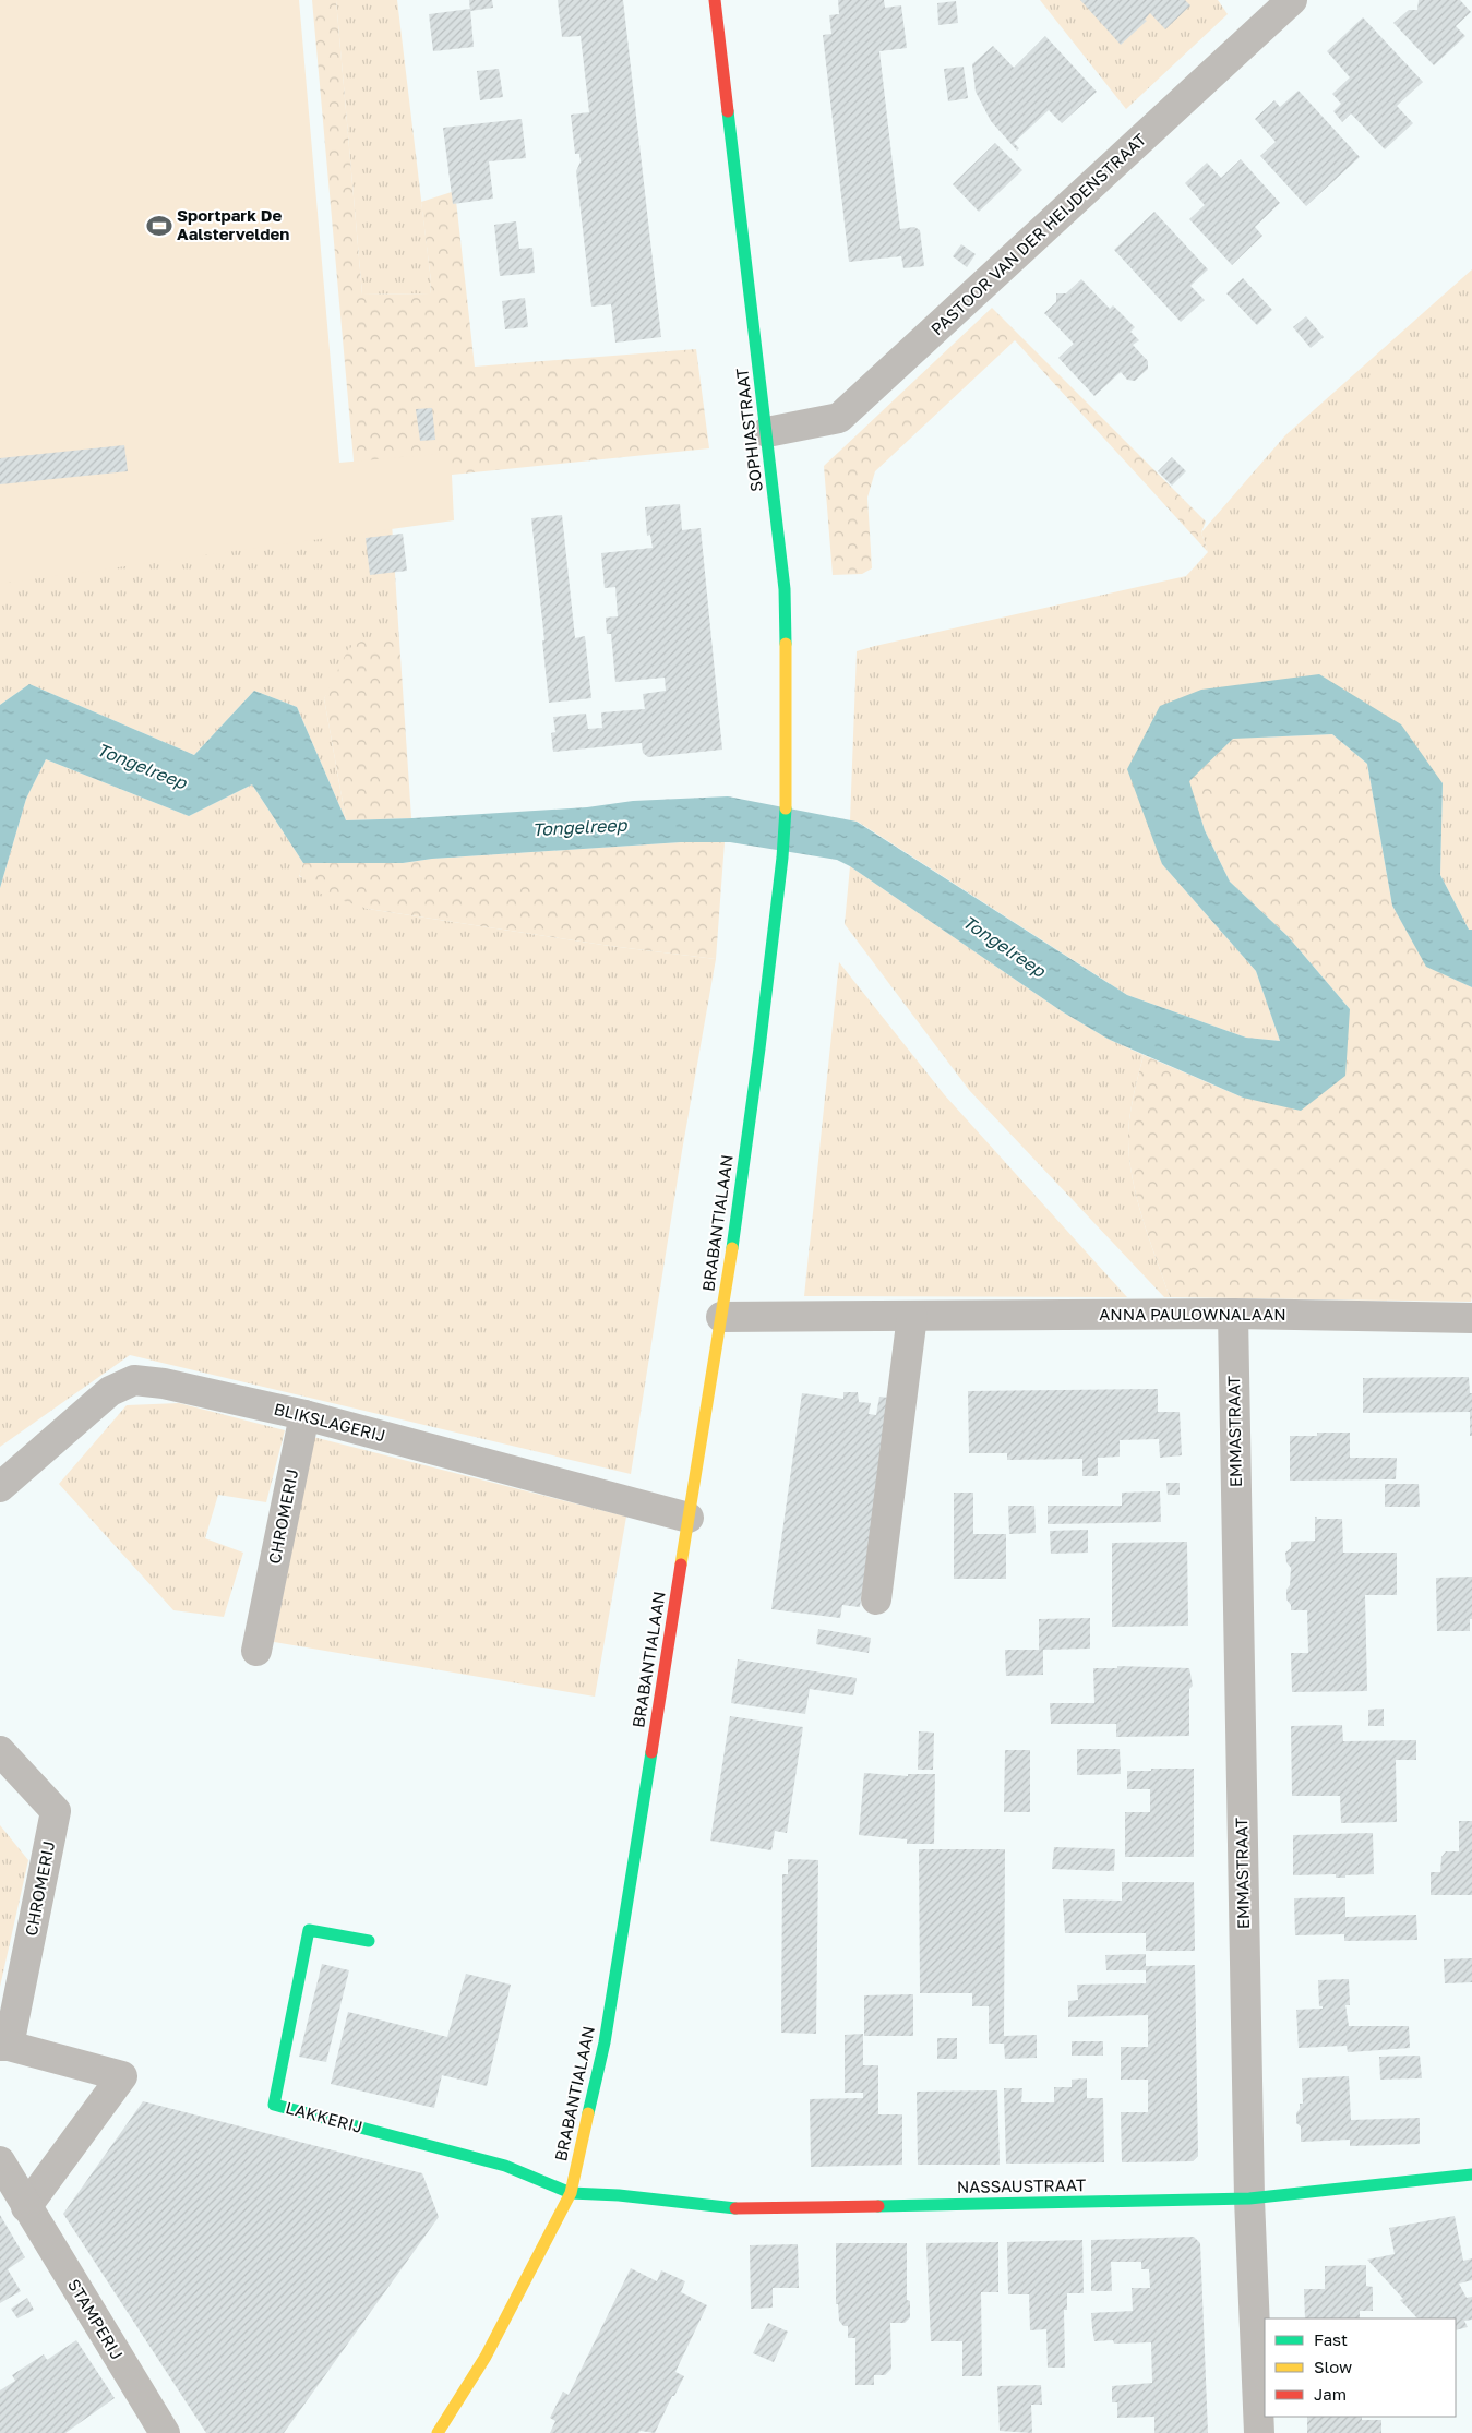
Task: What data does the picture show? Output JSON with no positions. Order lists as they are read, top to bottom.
{
  "streets": {
    "street": [
      "PASTOOR VAN DER HEIJDENSTRAAT",
      "SOPHIASTRAAT",
      "BRABANTIALAAN",
      "ANNA PAULOWNALAAN",
      "BLIKSLAGERIJ",
      "EMMASTRAAT",
      "CHROMERIJ",
      "LAKKERIJ",
      "NASSAUSTRAAT",
      "STAMPERIJ"
    ]
  },
  "crossings": [
    ["PASTOOR VAN DER HEIJDENSTRAAT", "SOPHIASTRAAT"],
    ["SOPHIASTRAAT", "BRABANTIALAAN"],
    ["BRABANTIALAAN", "ANNA PAULOWNALAAN"],
    ["BRABANTIALAAN", "BLIKSLAGERIJ"],
    ["BRABANTIALAAN", "LAKKERIJ"],
    ["BRABANTIALAAN", "NASSAUSTRAAT"],
    ["ANNA PAULOWNALAAN", "EMMASTRAAT"],
    ["BLIKSLAGERIJ", "CHROMERIJ"],
    ["EMMASTRAAT", "NASSAUSTRAAT"],
    ["LAKKERIJ", "NASSAUSTRAAT"]
  ],
  "water": ["Tongelreep"],
  "places": {
    "sports": ["Sportpark De Aalstervelden"]
  },
  "legend": ["Fast", "Slow", "Jam"]
}
